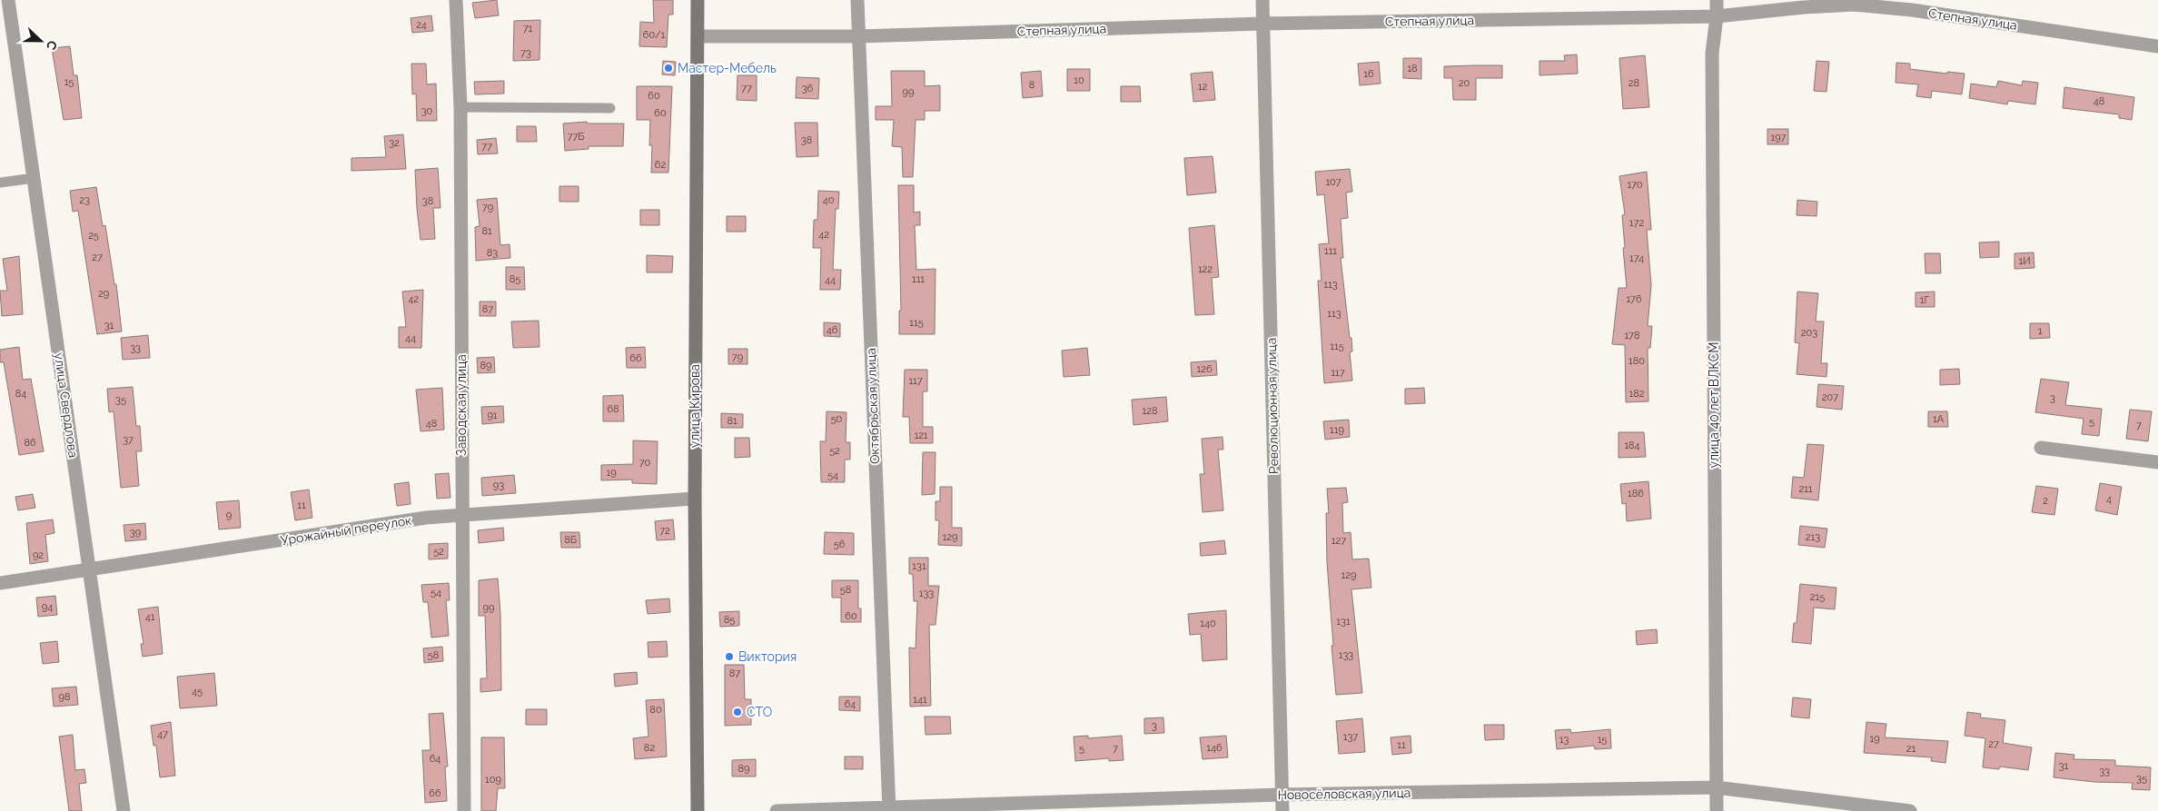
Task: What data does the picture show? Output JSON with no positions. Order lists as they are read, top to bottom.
{
  "streets": {
    "street": [
      "Степная улица",
      "улица Свердлова",
      "Заводская улица",
      "улица 40 лет ВЛКСМ",
      "улица Кирова",
      "Октябрьская улица",
      "Революционная улица",
      "Урожайный переулок",
      "Новосёловская улица"
    ]
  },
  "crossings": [
    ["Степная улица", "улица 40 лет ВЛКСМ"],
    ["Степная улица", "улица Кирова"],
    ["Степная улица", "Октябрьская улица"],
    ["Степная улица", "Революционная улица"],
    ["улица Свердлова", "Урожайный переулок"],
    ["Заводская улица", "Урожайный переулок"],
    ["улица 40 лет ВЛКСМ", "Новосёловская улица"],
    ["улица Кирова", "Урожайный переулок"],
    ["Октябрьская улица", "Новосёловская улица"],
    ["Революционная улица", "Новосёловская улица"]
  ],
  "places": ["Мастер-Мебель", "Виктория", "СТО"],
  "house_numbers": [
    "24",
    "71",
    "60/1",
    "73",
    "18",
    "16",
    "10",
    "15",
    "20",
    "28",
    "8",
    "12",
    "77",
    "36",
    "99",
    "60",
    "48",
    "30",
    "60",
    "77Б",
    "197",
    "38",
    "32",
    "77",
    "62",
    "107",
    "170",
    "23",
    "40",
    "38",
    "79",
    "172",
    "81",
    "42",
    "25",
    "111",
    "83",
    "27",
    "174",
    "1И",
    "122",
    "85",
    "111",
    "44",
    "113",
    "29",
    "42",
    "176",
    "1Г",
    "87",
    "113",
    "115",
    "31",
    "46",
    "1",
    "203",
    "178",
    "44",
    "115",
    "33",
    "79",
    "66",
    "180",
    "89",
    "126",
    "117",
    "117",
    "84",
    "182",
    "207",
    "3",
    "35",
    "68",
    "128",
    "91",
    "50",
    "1А",
    "81",
    "5",
    "48",
    "7",
    "119",
    "121",
    "37",
    "86",
    "184",
    "52",
    "70",
    "19",
    "54",
    "93",
    "211",
    "186",
    "4",
    "2",
    "11",
    "9",
    "72",
    "39",
    "129",
    "213",
    "8Б",
    "127",
    "56",
    "52",
    "92",
    "131",
    "129",
    "58",
    "54",
    "133",
    "215",
    "94",
    "99",
    "60",
    "41",
    "85",
    "131",
    "140",
    "58",
    "133",
    "87",
    "45",
    "98",
    "141",
    "64",
    "80",
    "3",
    "47",
    "137",
    "19",
    "13",
    "15",
    "27",
    "11",
    "82",
    "146",
    "5",
    "7",
    "21",
    "64",
    "31",
    "89",
    "33",
    "35",
    "109",
    "66"
  ],
  "north": "right"
}
